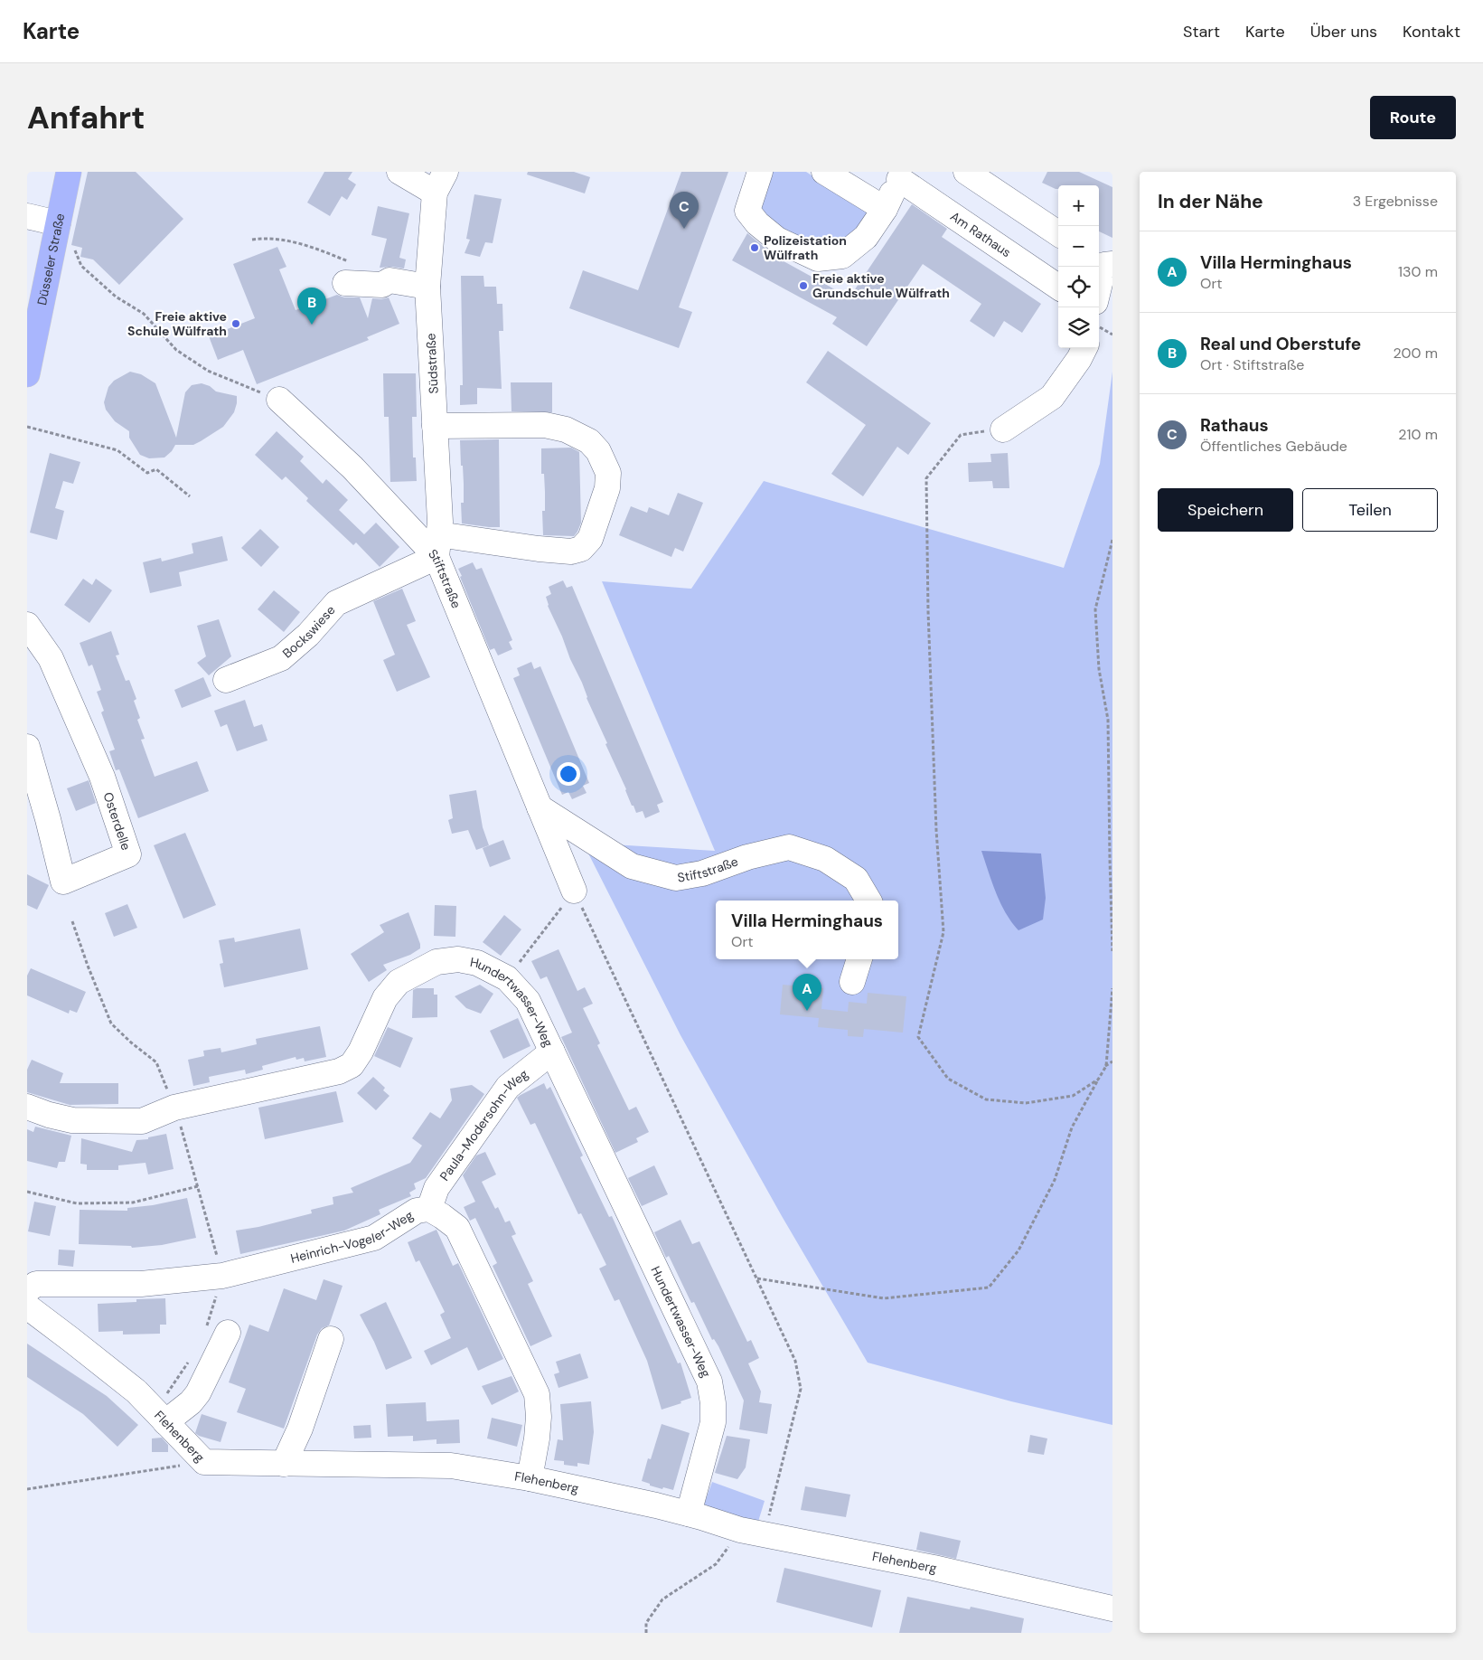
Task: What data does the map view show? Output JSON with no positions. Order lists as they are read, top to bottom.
{
  "streets": {
    "main road": ["Düsseler Straße"],
    "street": [
      "Am Rathaus",
      "Südstraße",
      "Stiftstraße",
      "Bockswiese",
      "Osterdelle",
      "Hundertwasser-Weg",
      "Paula-Modersohn-Weg",
      "Heinrich-Vogeler-Weg",
      "Flehenberg"
    ]
  },
  "crossings": [
    ["Südstraße", "Stiftstraße"],
    ["Südstraße", "Bockswiese"],
    ["Stiftstraße", "Bockswiese"],
    ["Hundertwasser-Weg", "Paula-Modersohn-Weg"],
    ["Hundertwasser-Weg", "Flehenberg"],
    ["Paula-Modersohn-Weg", "Heinrich-Vogeler-Weg"],
    ["Heinrich-Vogeler-Weg", "Flehenberg"]
  ],
  "places": ["Polizeistation Wülfrath", "Freie aktive Grundschule Wülfrath", "Freie aktive Schule Wülfrath"],
  "page": {
    "header": "Karte",
    "nav": [
      "Start",
      "Karte",
      "Über uns",
      "Kontakt"
    ],
    "buttons": [
      "Route",
      ["Speichern", "Teilen"]
    ],
    "title": "Anfahrt",
    "heading": ["In der Nähe", "3 Ergebnisse"],
    "map_buttons": ["+", "−"],
    "pins": ["C", "B", "A"],
    "list": [
      {
        "mark": "A",
        "name": "Villa Herminghaus",
        "note": "Ort",
        "value": "130 m"
      },
      {
        "mark": "B",
        "name": "Real und Oberstufe",
        "note": "Ort · Stiftstraße",
        "value": "200 m"
      },
      {
        "mark": "C",
        "name": "Rathaus",
        "note": "Öffentliches Gebäude",
        "value": "210 m"
      }
    ],
    "popup": ["Villa Herminghaus", "Ort"]
  }
}
